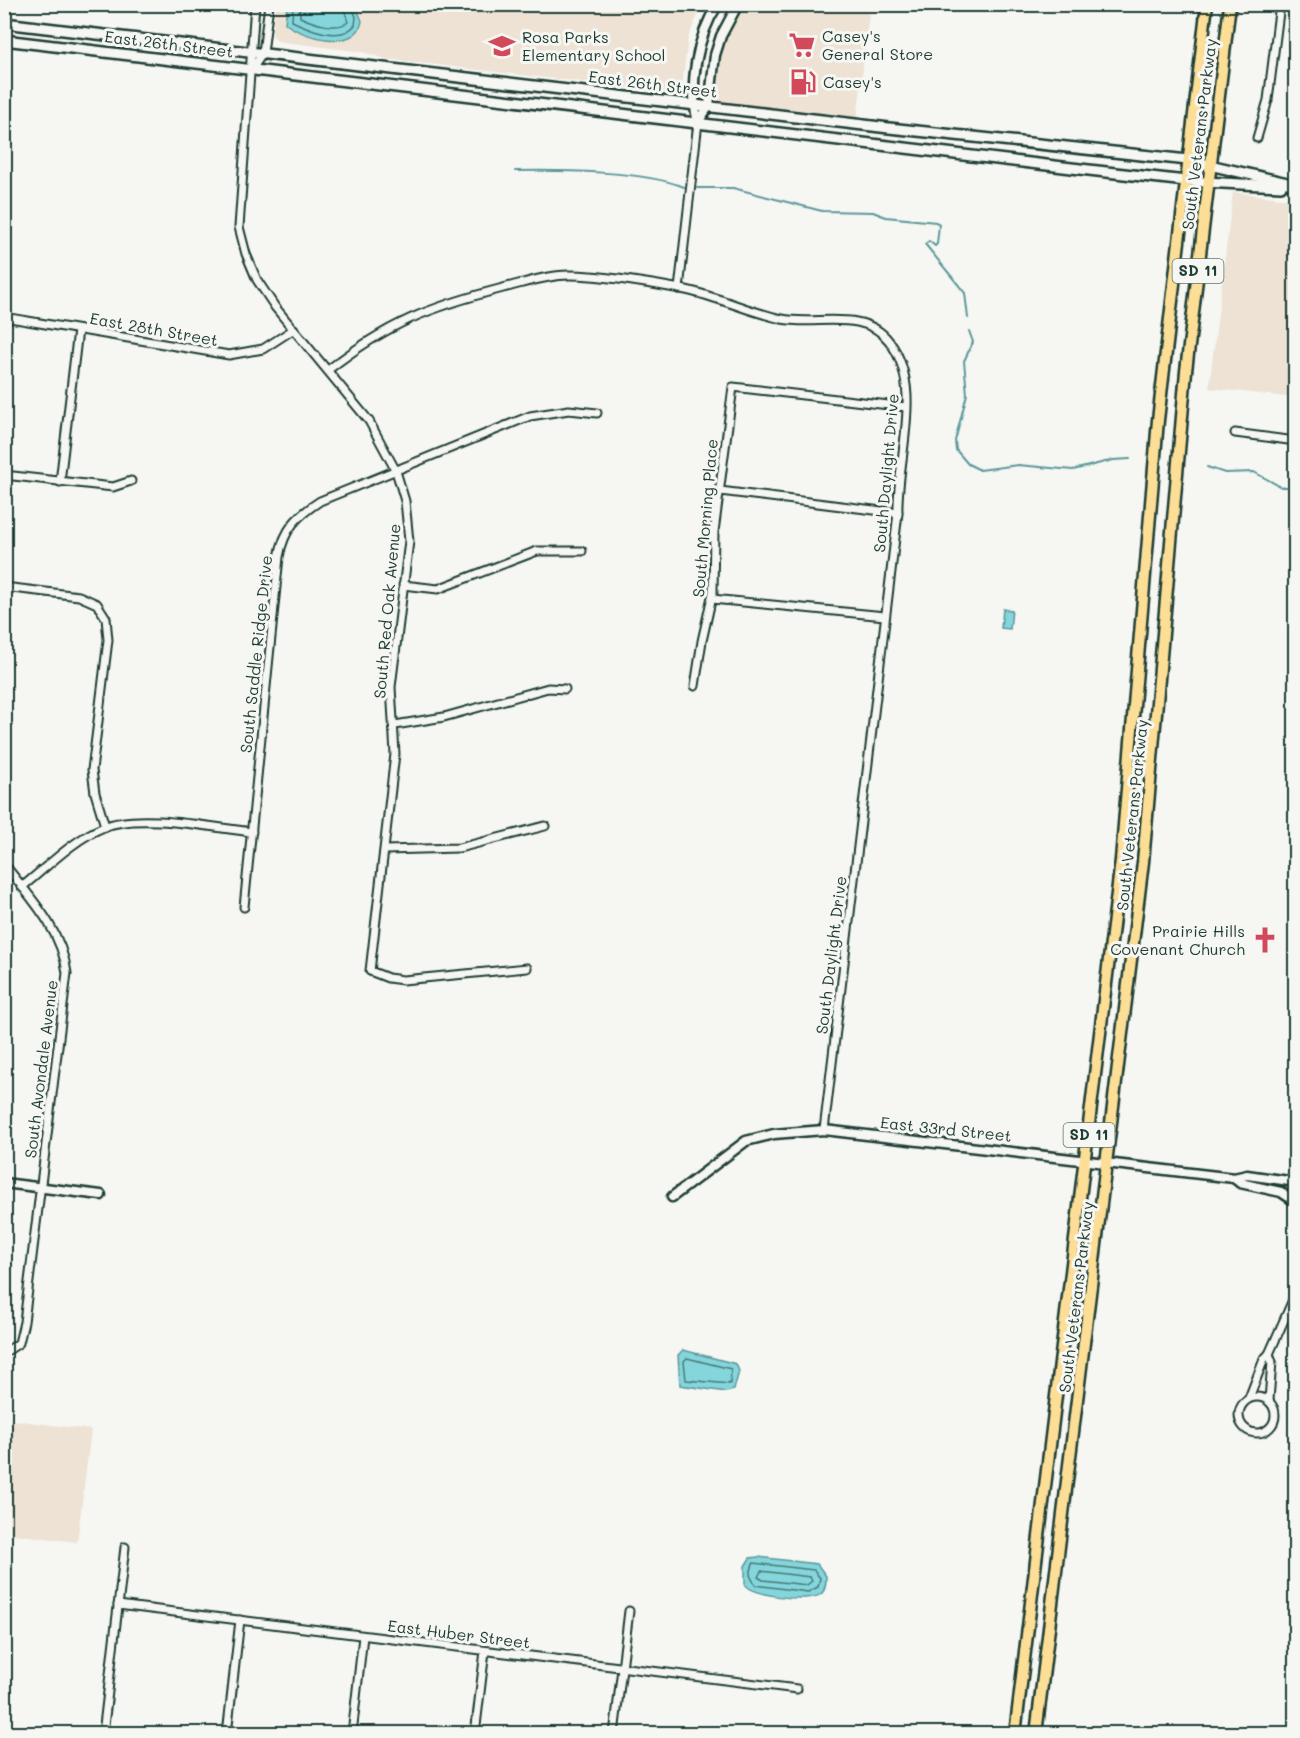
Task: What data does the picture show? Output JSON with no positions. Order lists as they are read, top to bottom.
{
  "streets": {
    "highway": ["South Veterans Parkway", "SD 11"],
    "main road": ["East 26th Street"],
    "street": [
      "East 28th Street",
      "South Daylight Drive",
      "South Morning Place",
      "South Red Oak Avenue",
      "South Saddle Ridge Drive",
      "South Avondale Avenue",
      "East 33rd Street",
      "East Huber Street"
    ]
  },
  "crossings": [
    ["East 26th Street", "South Veterans Parkway"],
    ["East 26th Street", "South Red Oak Avenue"],
    ["South Veterans Parkway", "East 33rd Street"],
    ["East 28th Street", "South Red Oak Avenue"],
    ["South Daylight Drive", "South Morning Place"],
    ["South Daylight Drive", "South Red Oak Avenue"],
    ["South Daylight Drive", "East 33rd Street"],
    ["South Red Oak Avenue", "South Saddle Ridge Drive"]
  ],
  "places": {
    "supermarket": ["Casey's General Store"],
    "school or university": ["Rosa Parks Elementary School"],
    "fuel station": ["Casey's"],
    "church": ["Prairie Hills Covenant Church"]
  }
}
